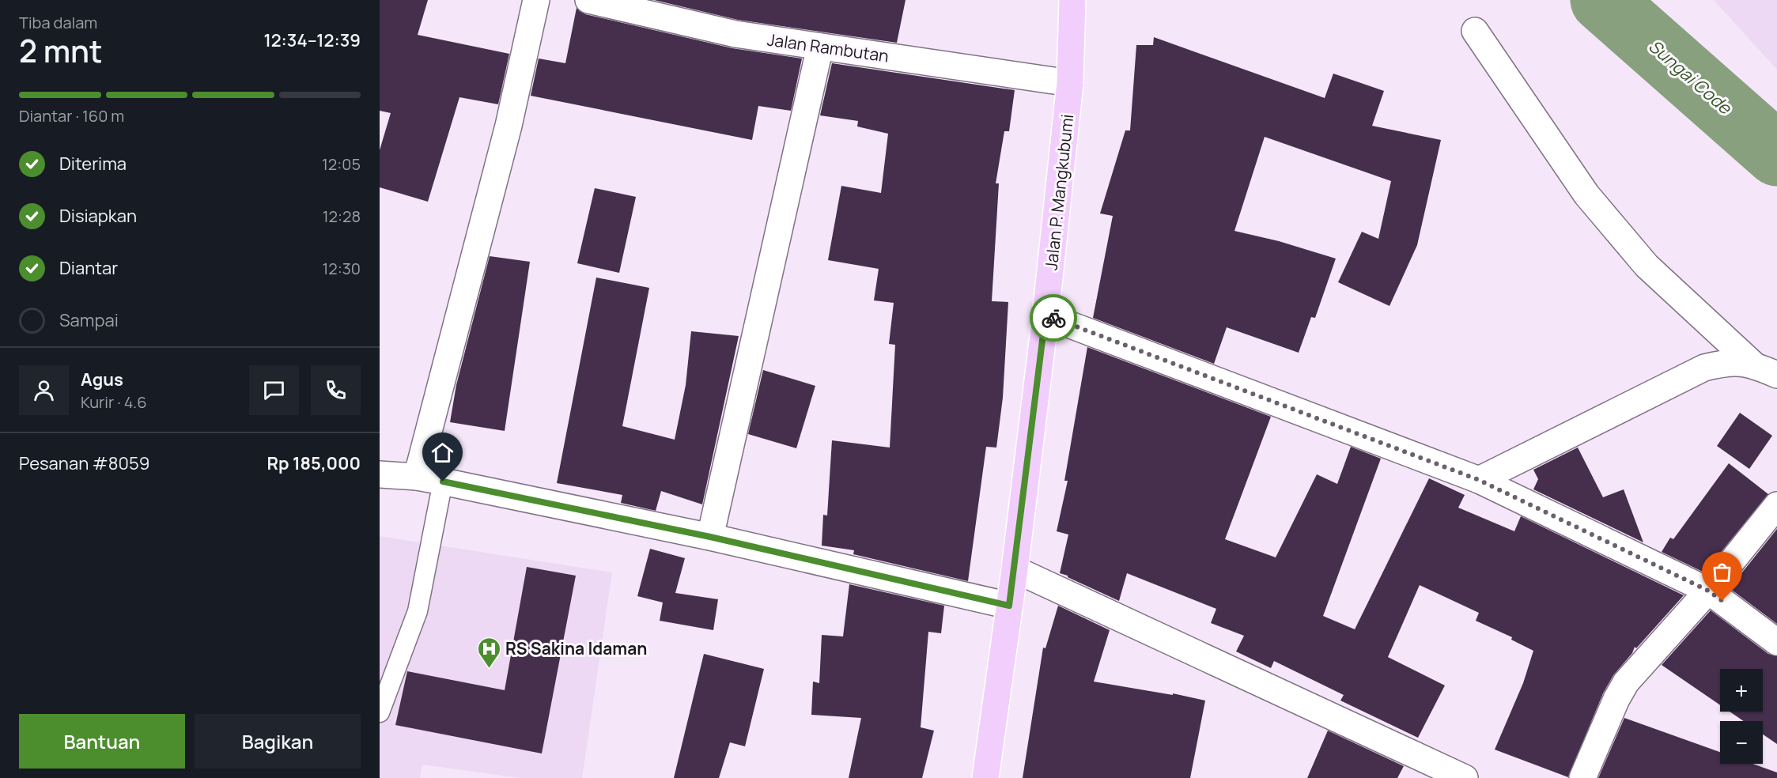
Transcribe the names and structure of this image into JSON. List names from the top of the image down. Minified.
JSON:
{"streets":{"main road":["Jalan P. Mangkubumi"],"street":["Jalan Rambutan"]},"crossings":[["Jalan Rambutan","Jalan P. Mangkubumi"]],"water":["Sungai Code"],"places":{"hospital":["RS Sakina Idaman"]},"page":{"heading":["2 mnt","Tiba dalam","12:34–12:39"],"panel":["Agus","Kurir · 4.6","Pesanan #8059","Rp 185,000"],"bar":"Diantar · 160 m","list":[["Diterima","12:05"],["Disiapkan","12:28"],["Diantar","12:30"],"Sampai"],"map_buttons":["+","−"],"buttons":["Bantuan","Bagikan"]}}
